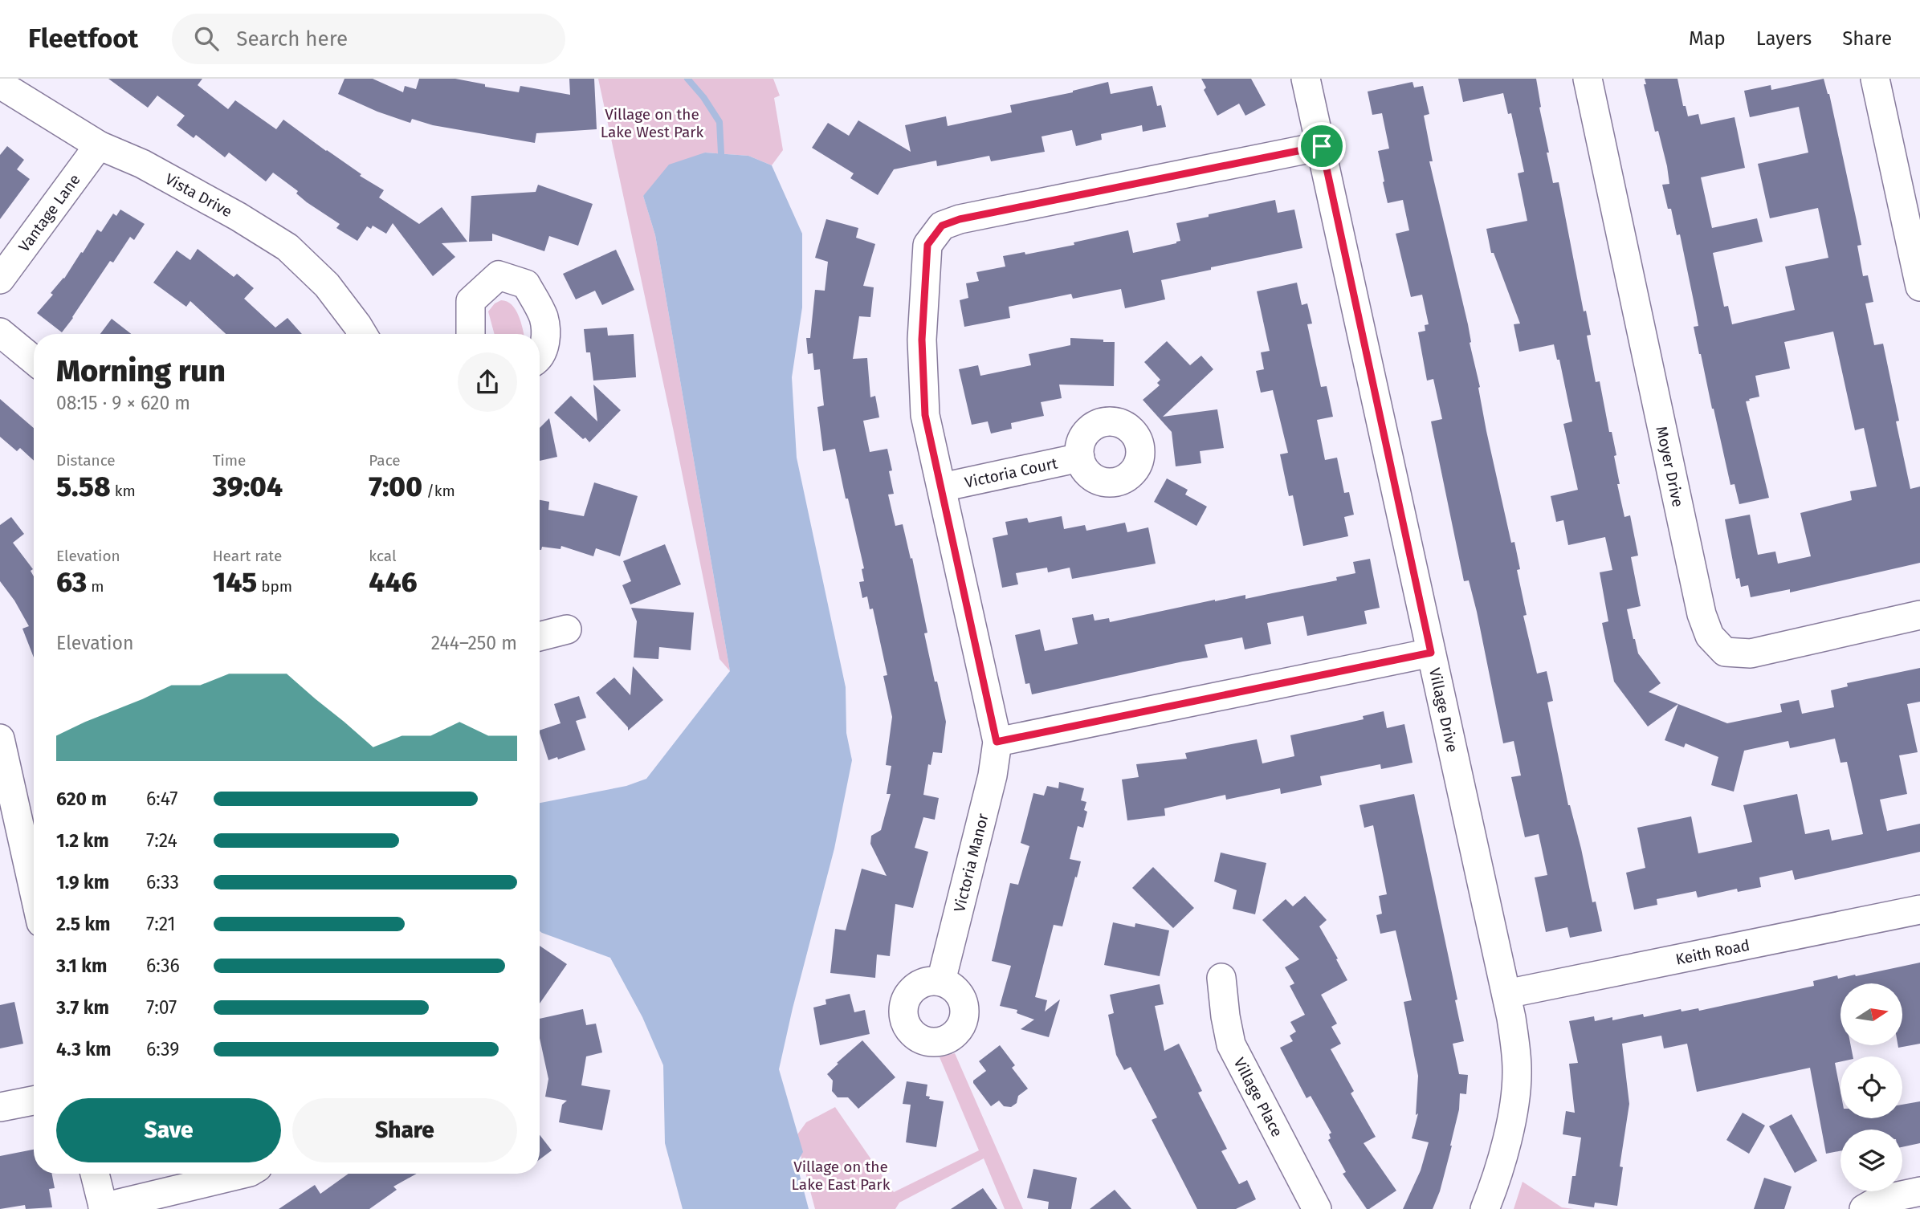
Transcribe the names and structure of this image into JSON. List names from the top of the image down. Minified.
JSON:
{"streets":{"street":["Vista Drive","Vantage Lane","Moyer Drive","Victoria Court","Village Drive","Victoria Manor","Keith Road","Village Place"]},"crossings":[["Vista Drive","Vantage Lane"],["Victoria Court","Victoria Manor"],["Village Drive","Victoria Manor"],["Village Drive","Keith Road"]],"parks":["Village on the Lake West Park","Village on the Lake East Park"],"north":"right","page":{"header":"Fleetfoot","search":"Search here","nav":["Map","Layers","Share"],"heading":["Morning run","08:15 · 9 × 620 m"],"stats":[["Distance","5.58 km"],["Time","39:04"],["Pace","7:00 /km"],["Elevation","63 m"],["Heart rate","145 bpm"],["kcal","446"]],"chart":["Elevation","244–250 m"],"list":[{"name":"620 m","note":"6:47"},{"name":"1.2 km","note":"7:24"},{"name":"1.9 km","note":"6:33"},{"name":"2.5 km","note":"7:21"},{"name":"3.1 km","note":"6:36"},{"name":"3.7 km","note":"7:07"},{"name":"4.3 km","note":"6:39"}],"buttons":["Save","Share"]}}
